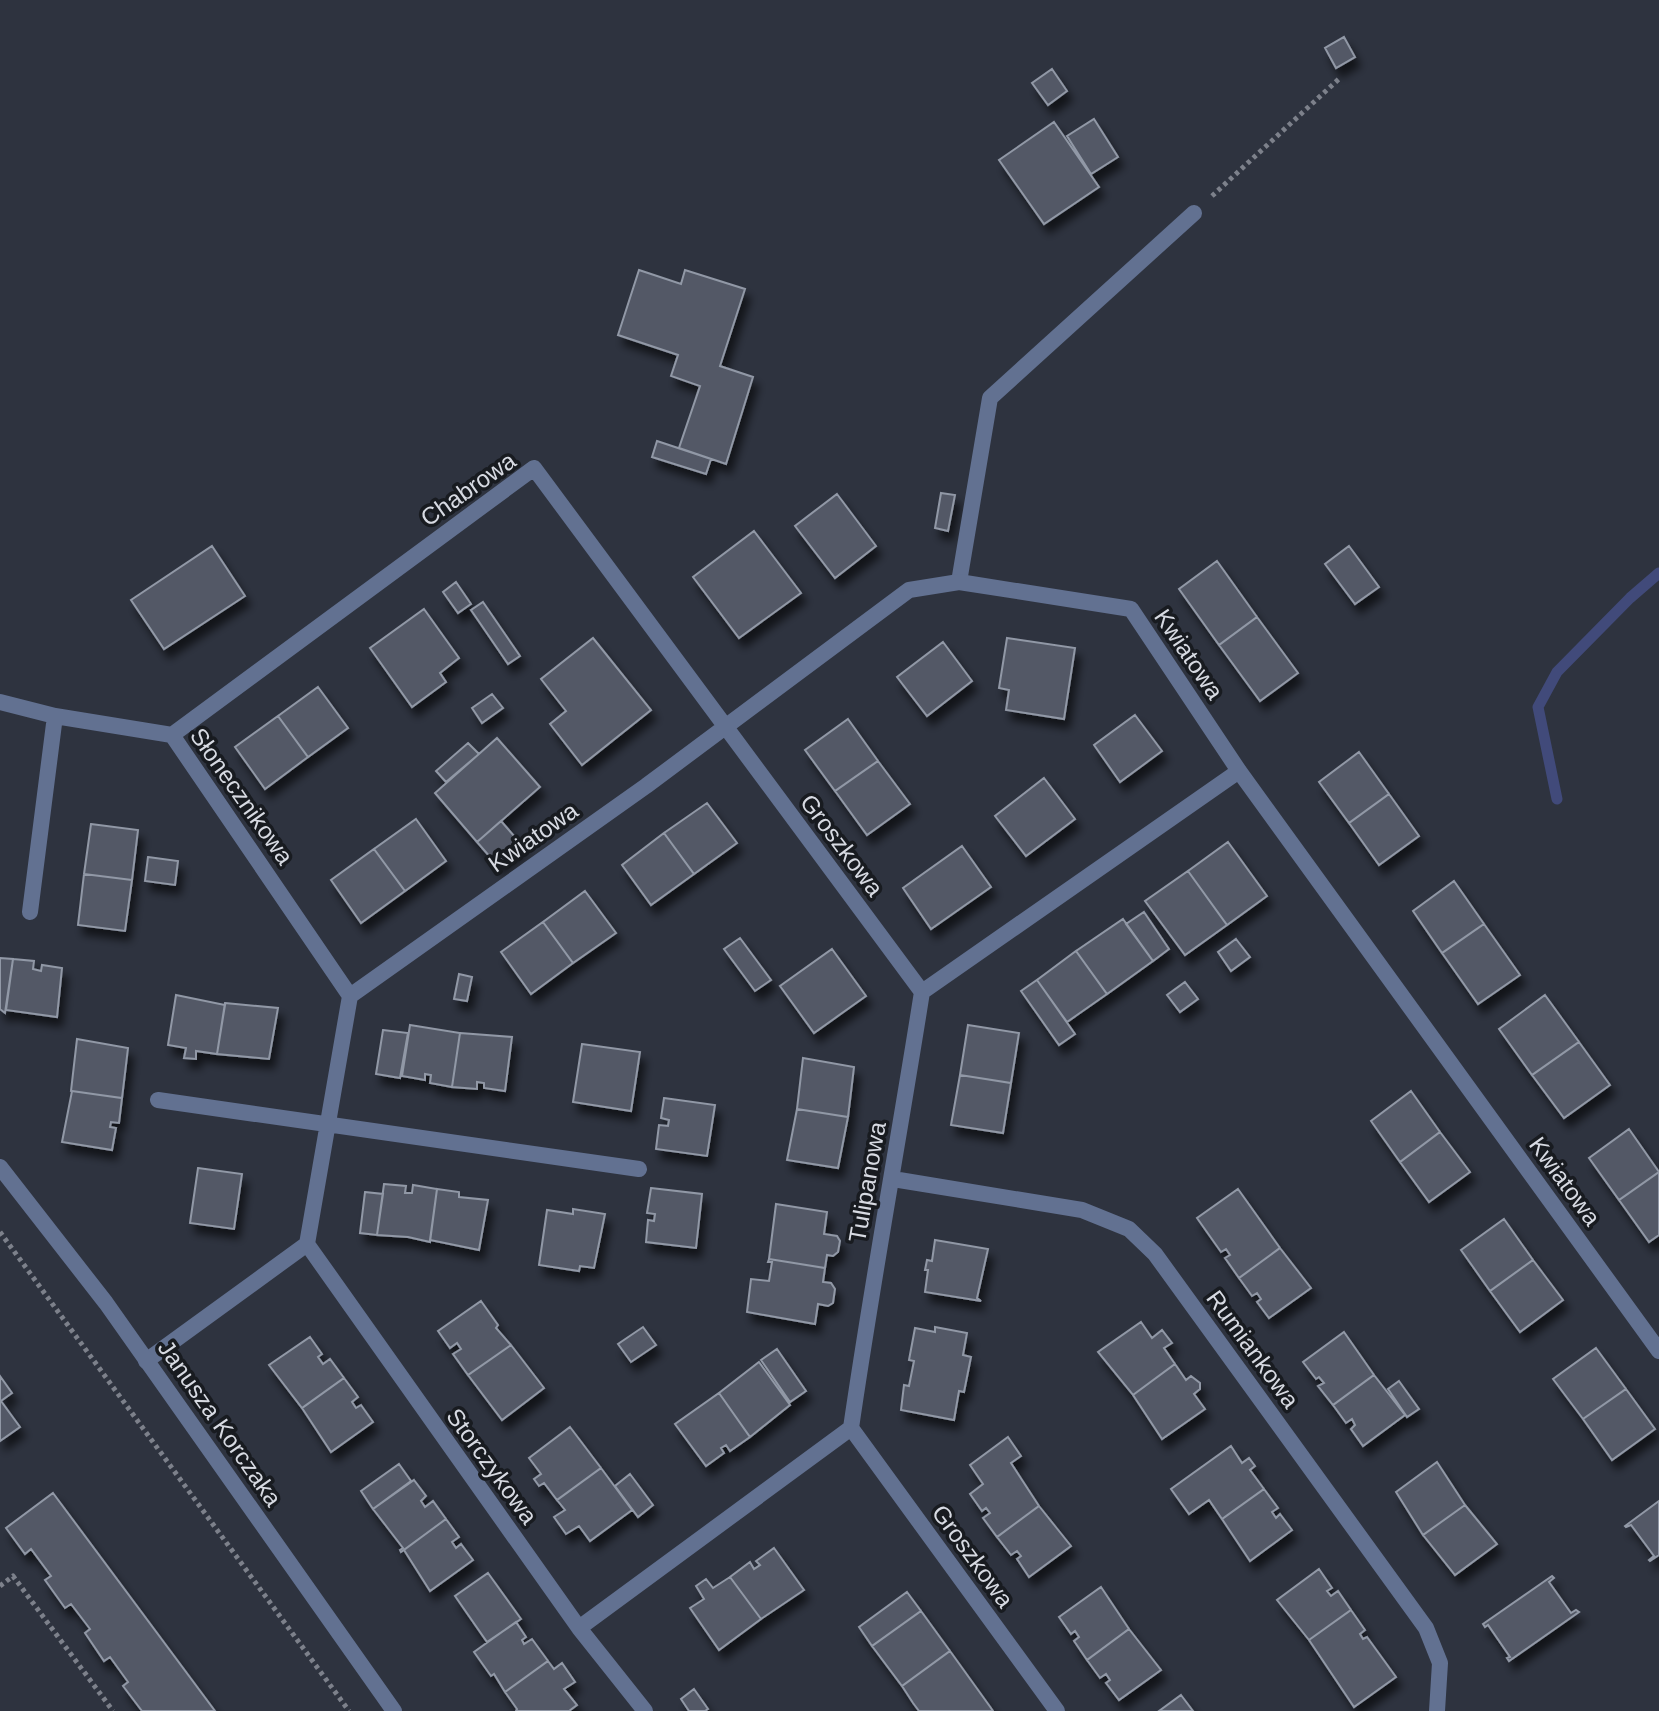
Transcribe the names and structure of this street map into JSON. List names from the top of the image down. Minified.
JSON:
{"streets":{"street":["Chabrowa","Kwiatowa","Słonecznikowa","Groszkowa","Tulipanowa","Rumiankowa","Janusza Korczaka","Storczykowa"]},"crossings":[["Chabrowa","Kwiatowa"],["Chabrowa","Słonecznikowa"],["Chabrowa","Groszkowa"],["Kwiatowa","Słonecznikowa"],["Kwiatowa","Groszkowa"],["Groszkowa","Tulipanowa"],["Tulipanowa","Rumiankowa"]]}
